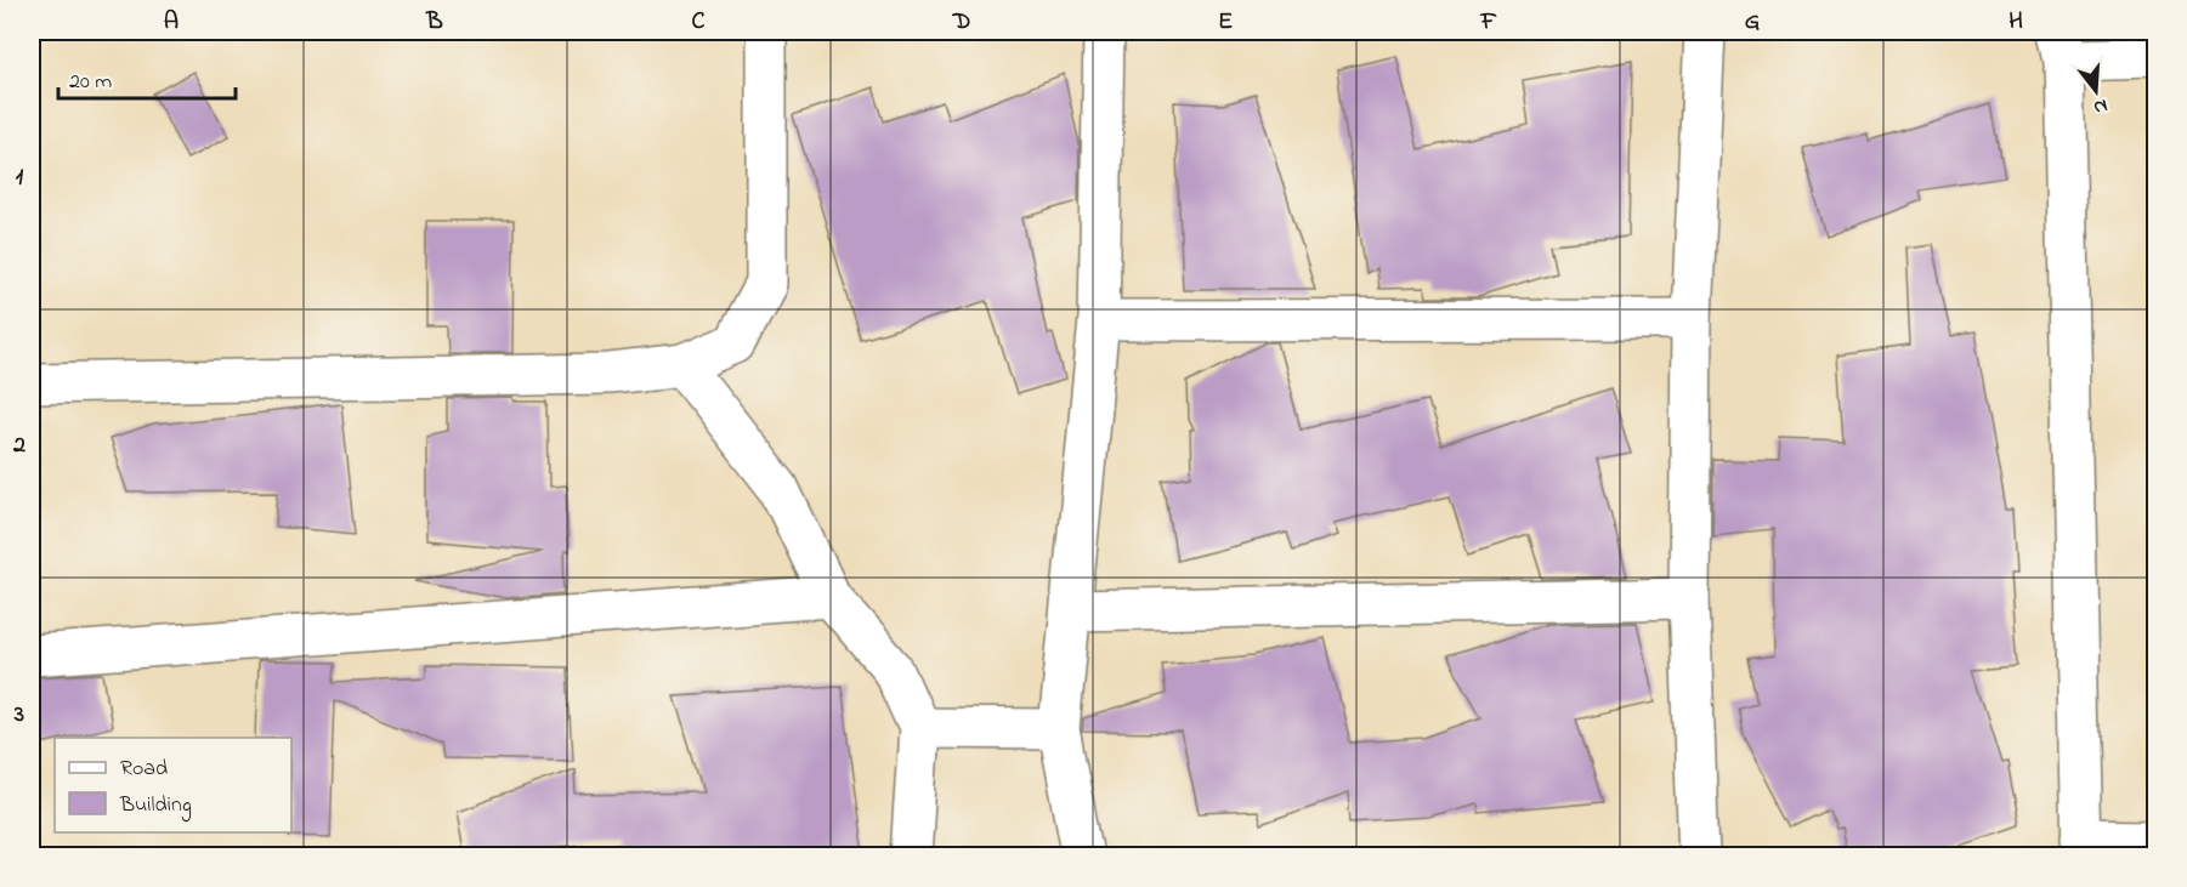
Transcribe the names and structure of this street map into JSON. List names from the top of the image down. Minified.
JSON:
{"legend":["Road","Building"],"scale_bar":"20 m","north":"bottom","grid":{"columns":["A","B","C","D","E","F","G","H"],"rows":["1","2","3"]}}
